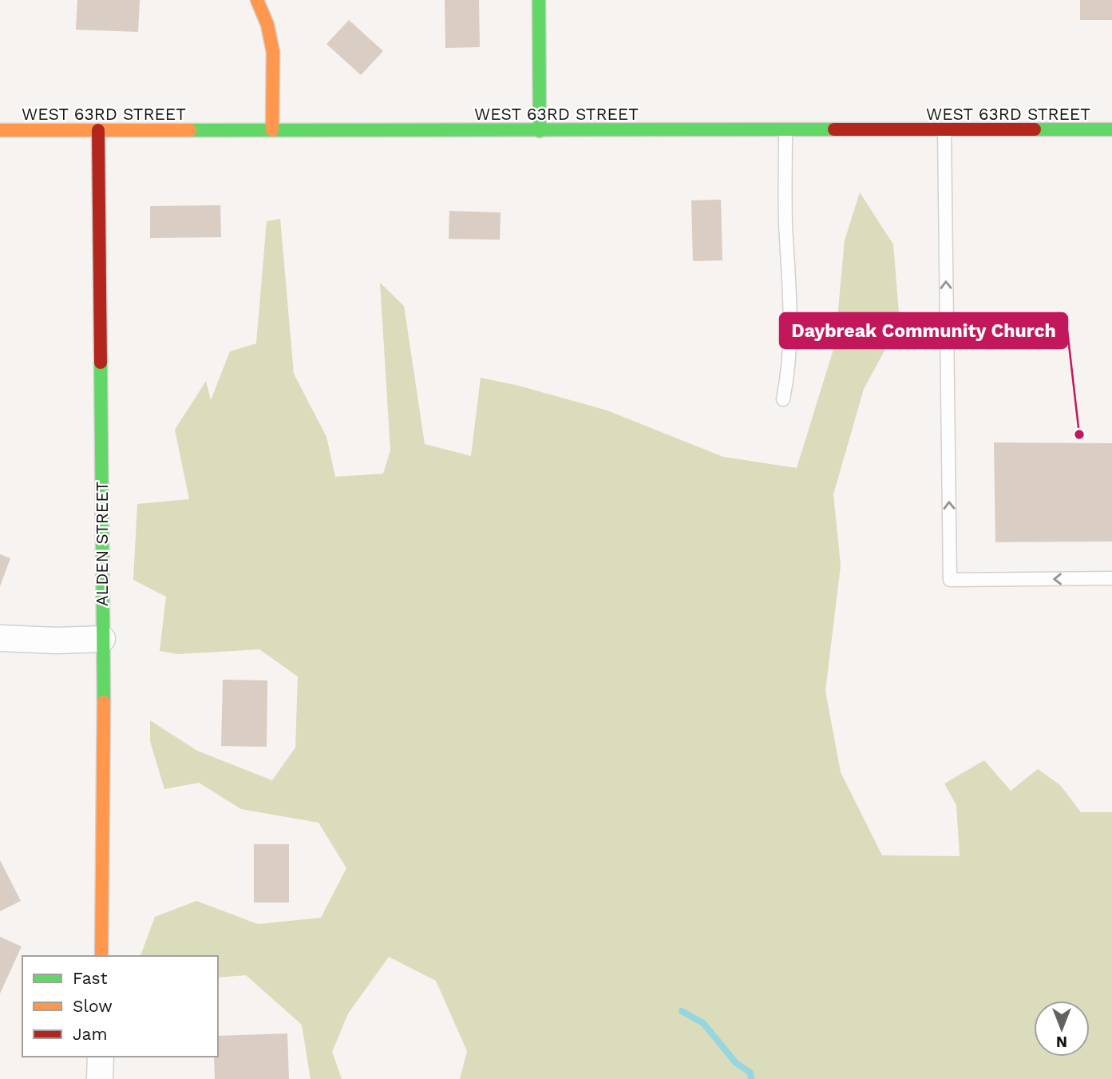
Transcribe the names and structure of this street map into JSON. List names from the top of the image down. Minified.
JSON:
{"streets":{"street":["WEST 63RD STREET","ALDEN STREET"]},"crossings":[["WEST 63RD STREET","ALDEN STREET"]],"places":["Daybreak Community Church"],"legend":["Fast","Slow","Jam"],"north":"bottom"}
